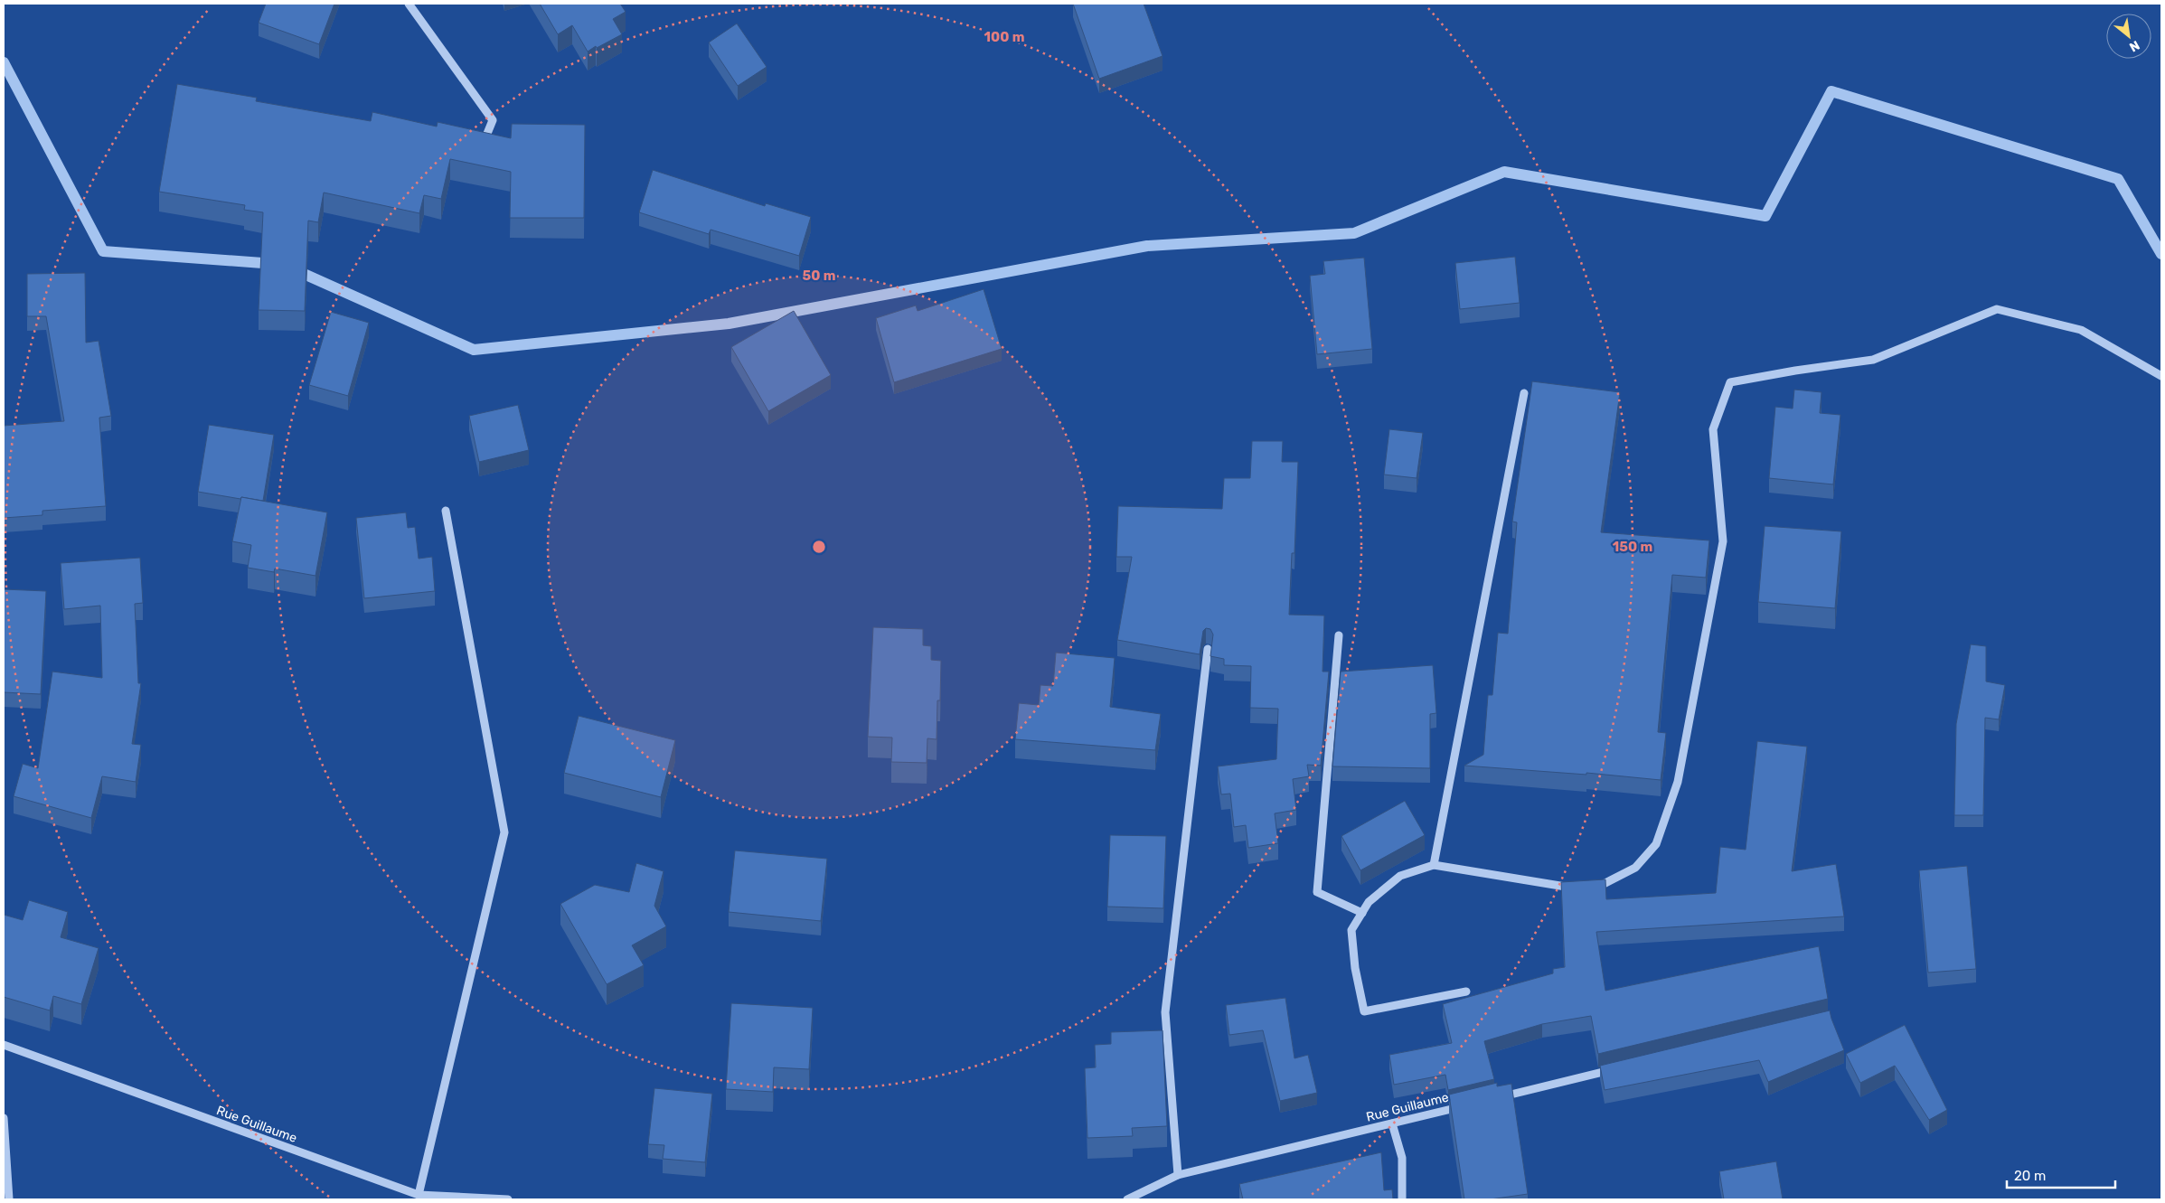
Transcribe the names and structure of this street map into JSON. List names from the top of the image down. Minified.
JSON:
{"streets":{"street":["Rue Guillaume"]},"scale_bar":"20 m","north":"bottom right","rings":["100 m","50 m","150 m"]}
